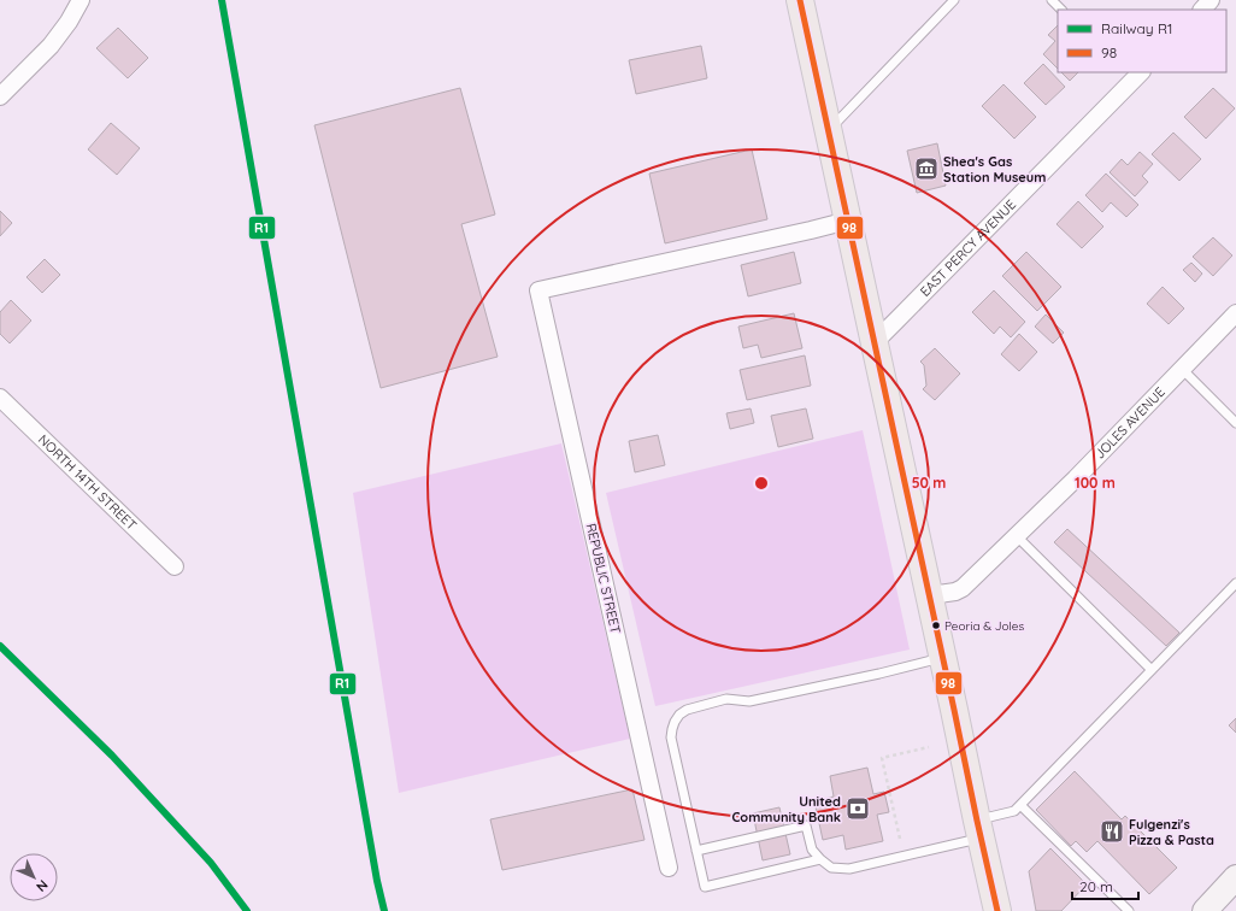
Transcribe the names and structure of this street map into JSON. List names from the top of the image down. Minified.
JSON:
{"streets":{"street":["EAST PERCY AVENUE","JOLES AVENUE","NORTH 14TH STREET","REPUBLIC STREET"]},"places":{"museum":["Shea's Gas Station Museum"],"other":["Peoria & Joles"],"bank":["United Community Bank"],"restaurant":["Fulgenzi's Pizza & Pasta"]},"lines":["rail line R1","transit line 98"],"legend":["Railway R1","98"],"scale_bar":"20 m","north":"bottom right","rings":["50 m","100 m"]}
